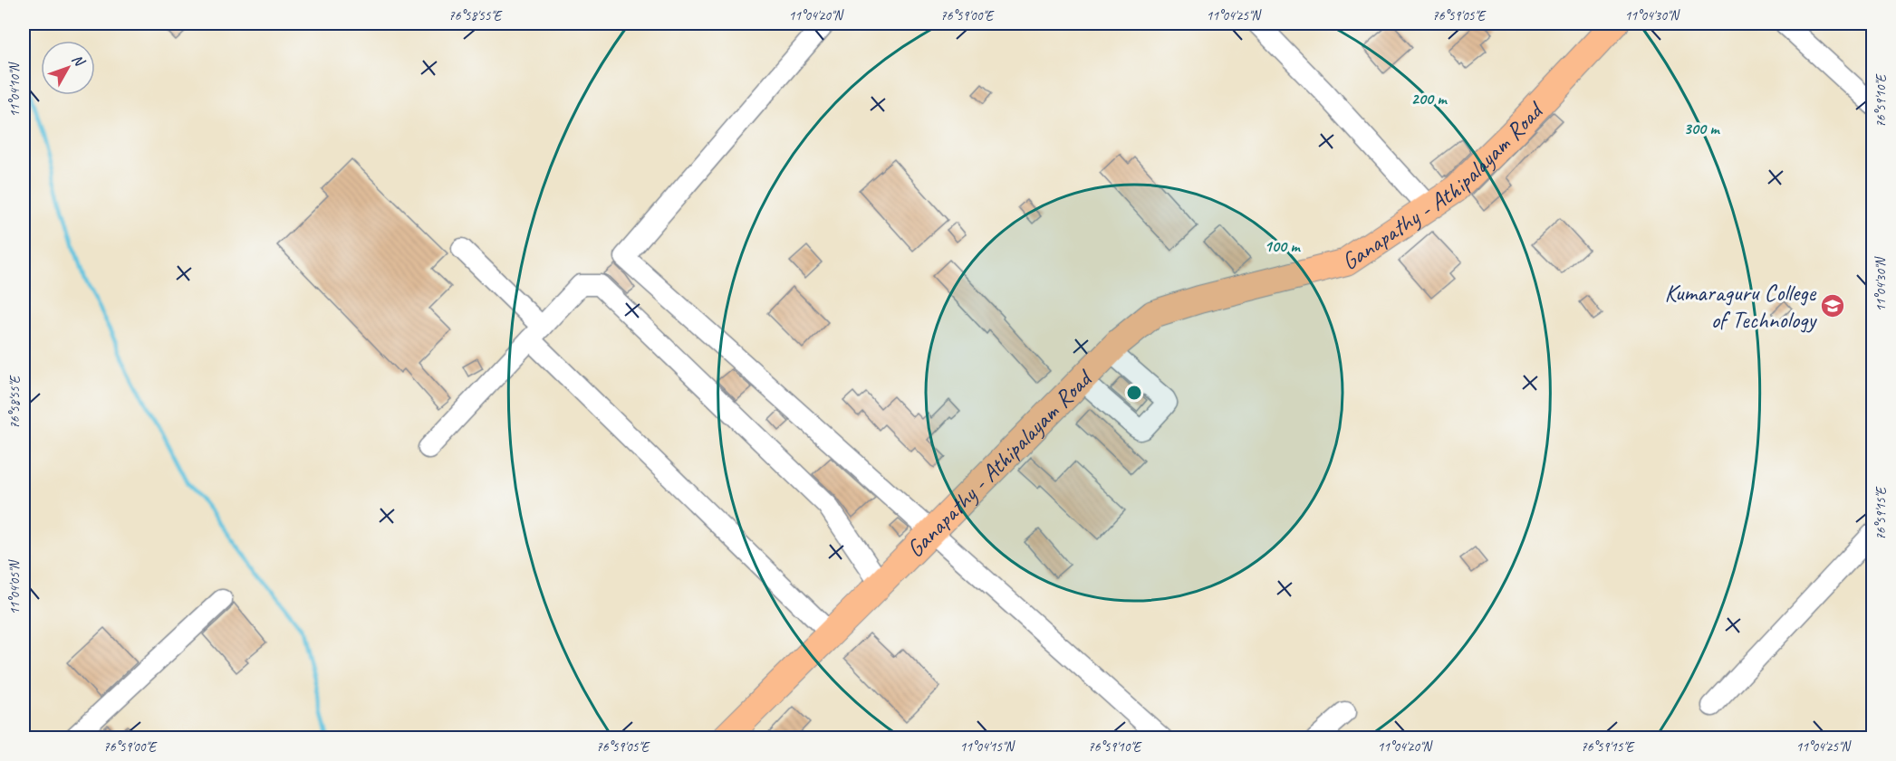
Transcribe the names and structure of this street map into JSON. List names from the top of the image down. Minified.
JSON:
{"streets":{"main road":["Ganapathy - Athipalayam Road"]},"places":{"school or university":["Kumaraguru College of Technology"]},"north":"top right","coordinates":["76°58'55\"E","11°04'20\"N","76°59'00\"E","11°04'25\"N","76°59'05\"E","11°04'30\"N","11°04'10\"N","76°59'10\"E","76°59'15\"E","11°04'05\"N","11°04'15\"N"],"rings":["200 m","300 m","100 m"]}
